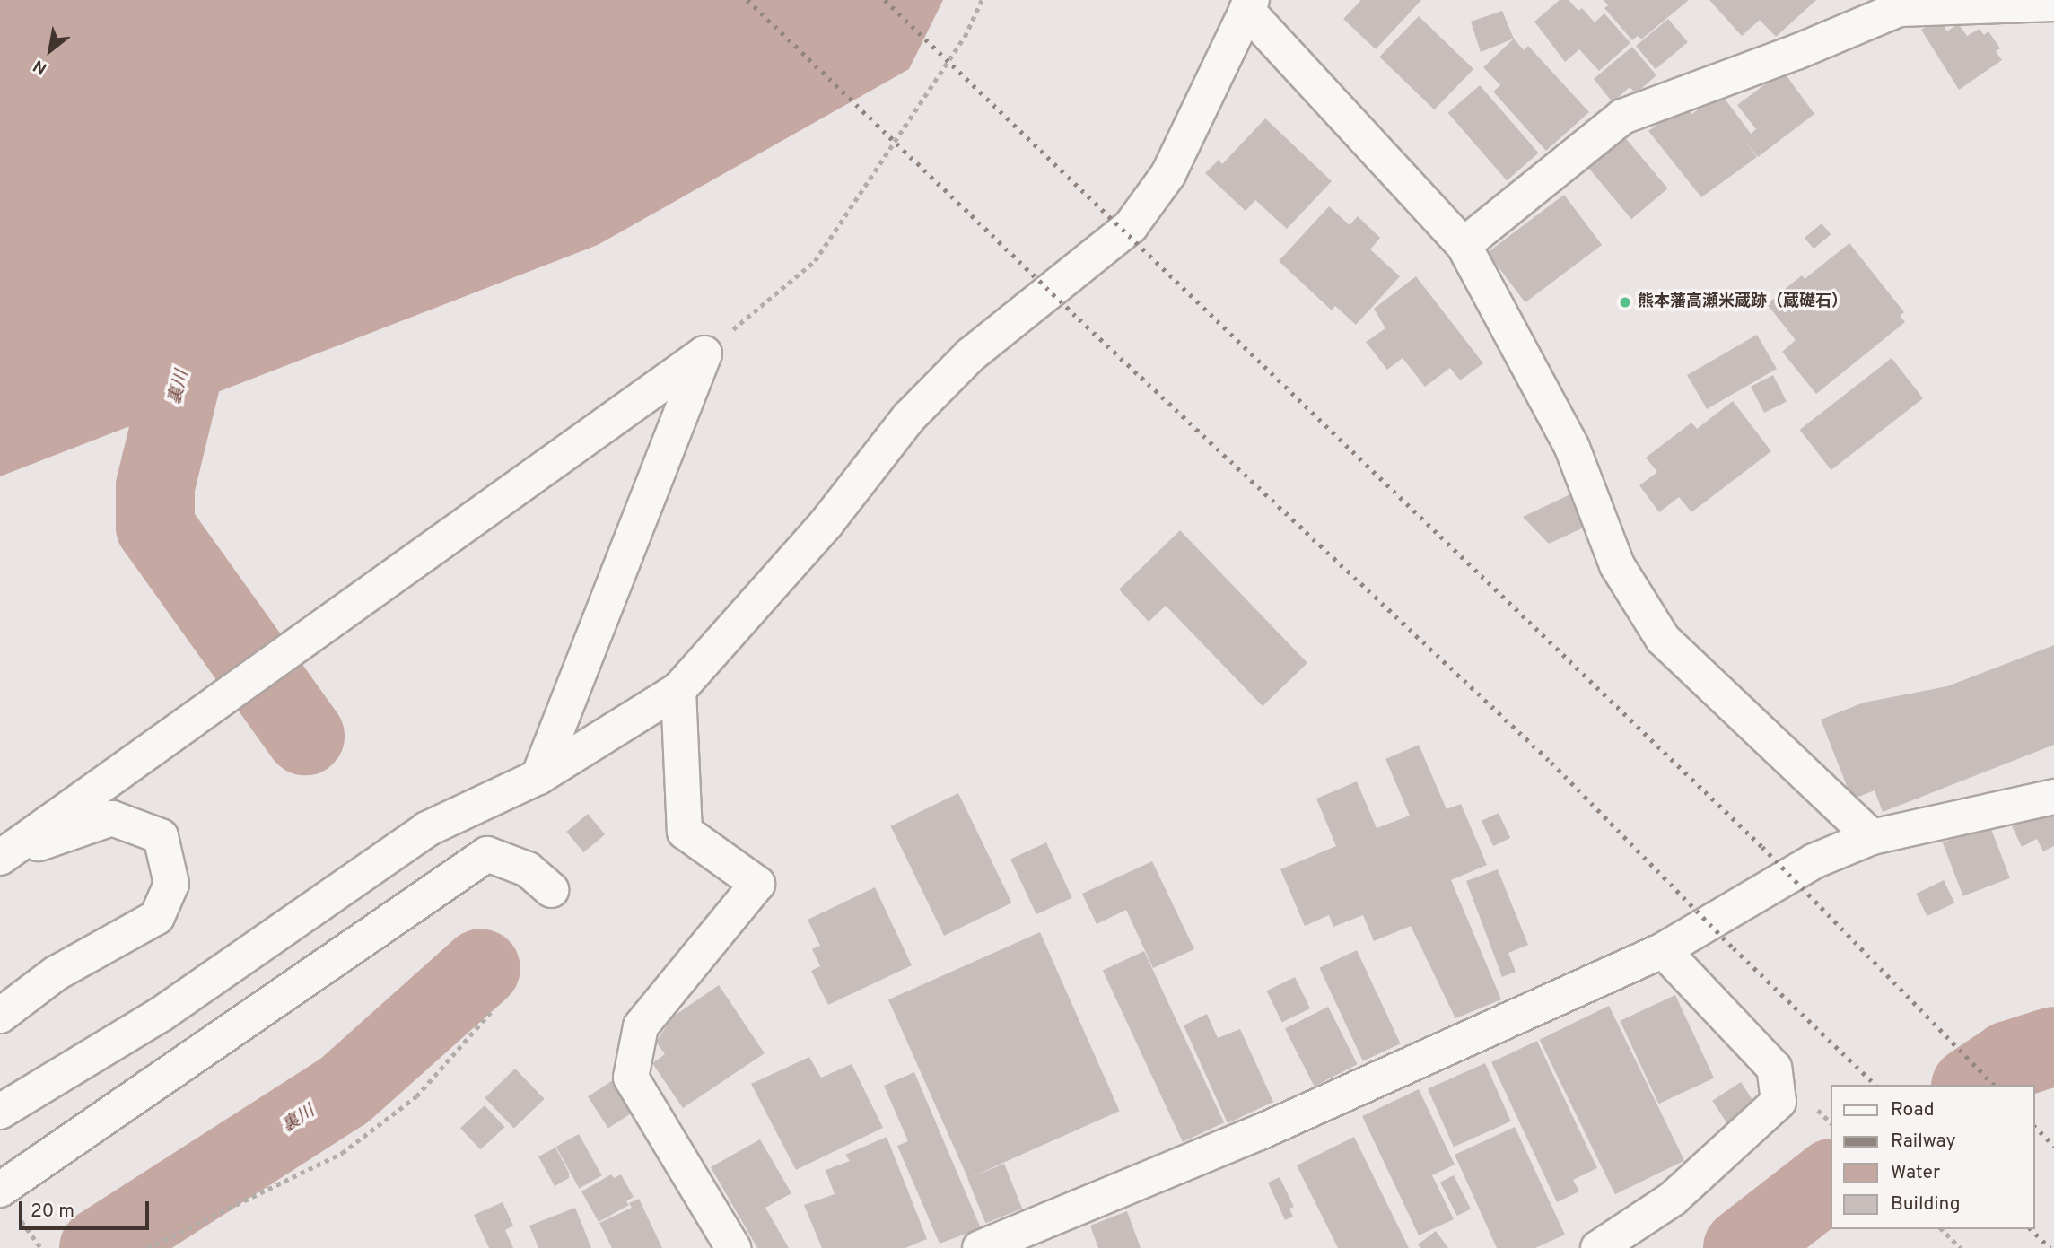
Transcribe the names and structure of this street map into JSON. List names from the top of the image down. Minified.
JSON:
{"water":["裏川"],"places":["熊本藩高瀬米蔵跡（蔵礎石）"],"legend":["Road","Railway","Water","Building"],"scale_bar":"20 m","north":"bottom left"}
